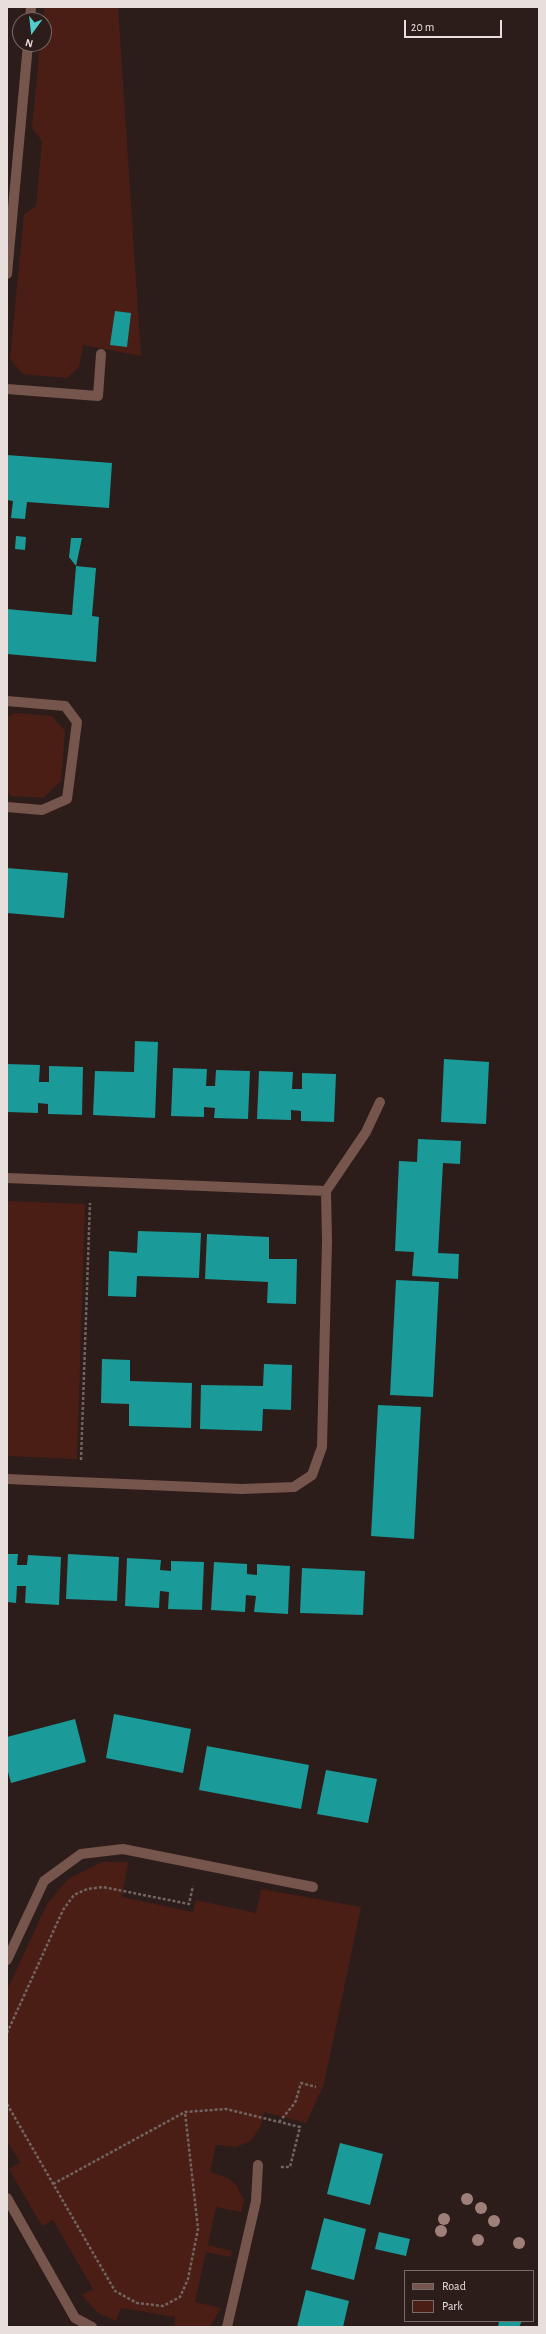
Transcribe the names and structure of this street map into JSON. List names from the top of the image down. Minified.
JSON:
{"legend":["Road","Park"],"scale_bar":"20 m","north":"bottom"}
